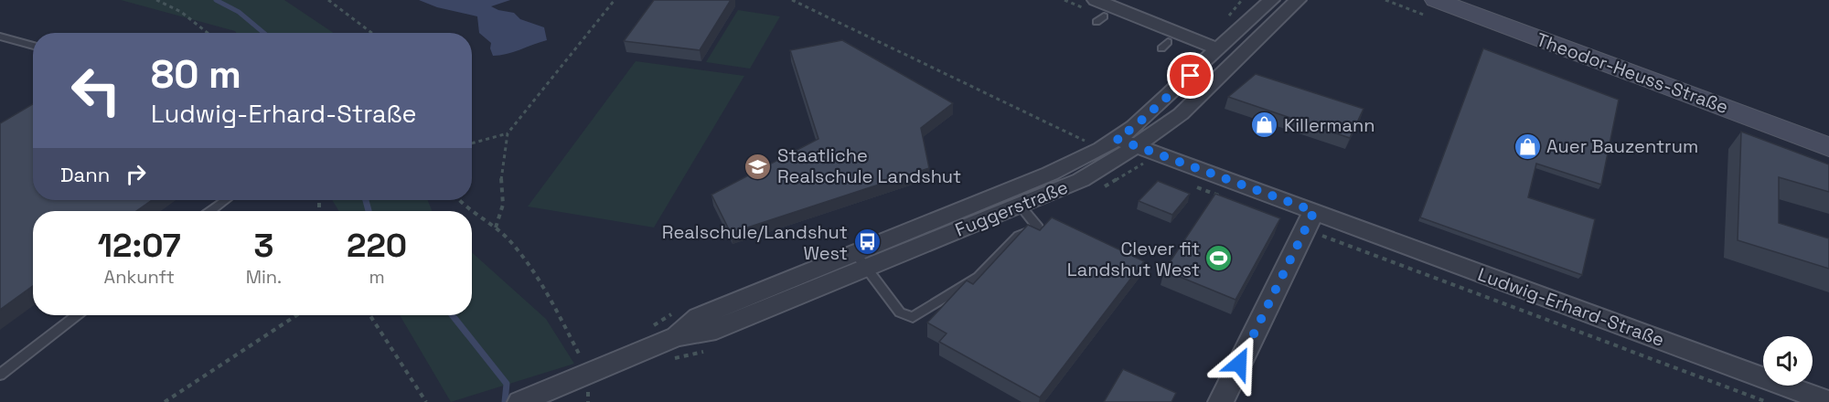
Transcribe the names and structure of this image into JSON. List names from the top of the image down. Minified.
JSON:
{"streets":{"main road":["Theodor-Heuss-Straße"],"street":["Fuggerstraße","Ludwig-Erhard-Straße"]},"crossings":[["Fuggerstraße","Ludwig-Erhard-Straße"]],"places":{"shop":["Killermann","Auer Bauzentrum"],"school or university":["Staatliche Realschule Landshut"],"bus stop":["Realschule/Landshut West"],"sports":["Clever fit Landshut West"]},"page":{"turn":["80 m","Ludwig-Erhard-Straße"],"then":"Dann","eta":["12:07","Ankunft","3","Min.","220","m"]}}
